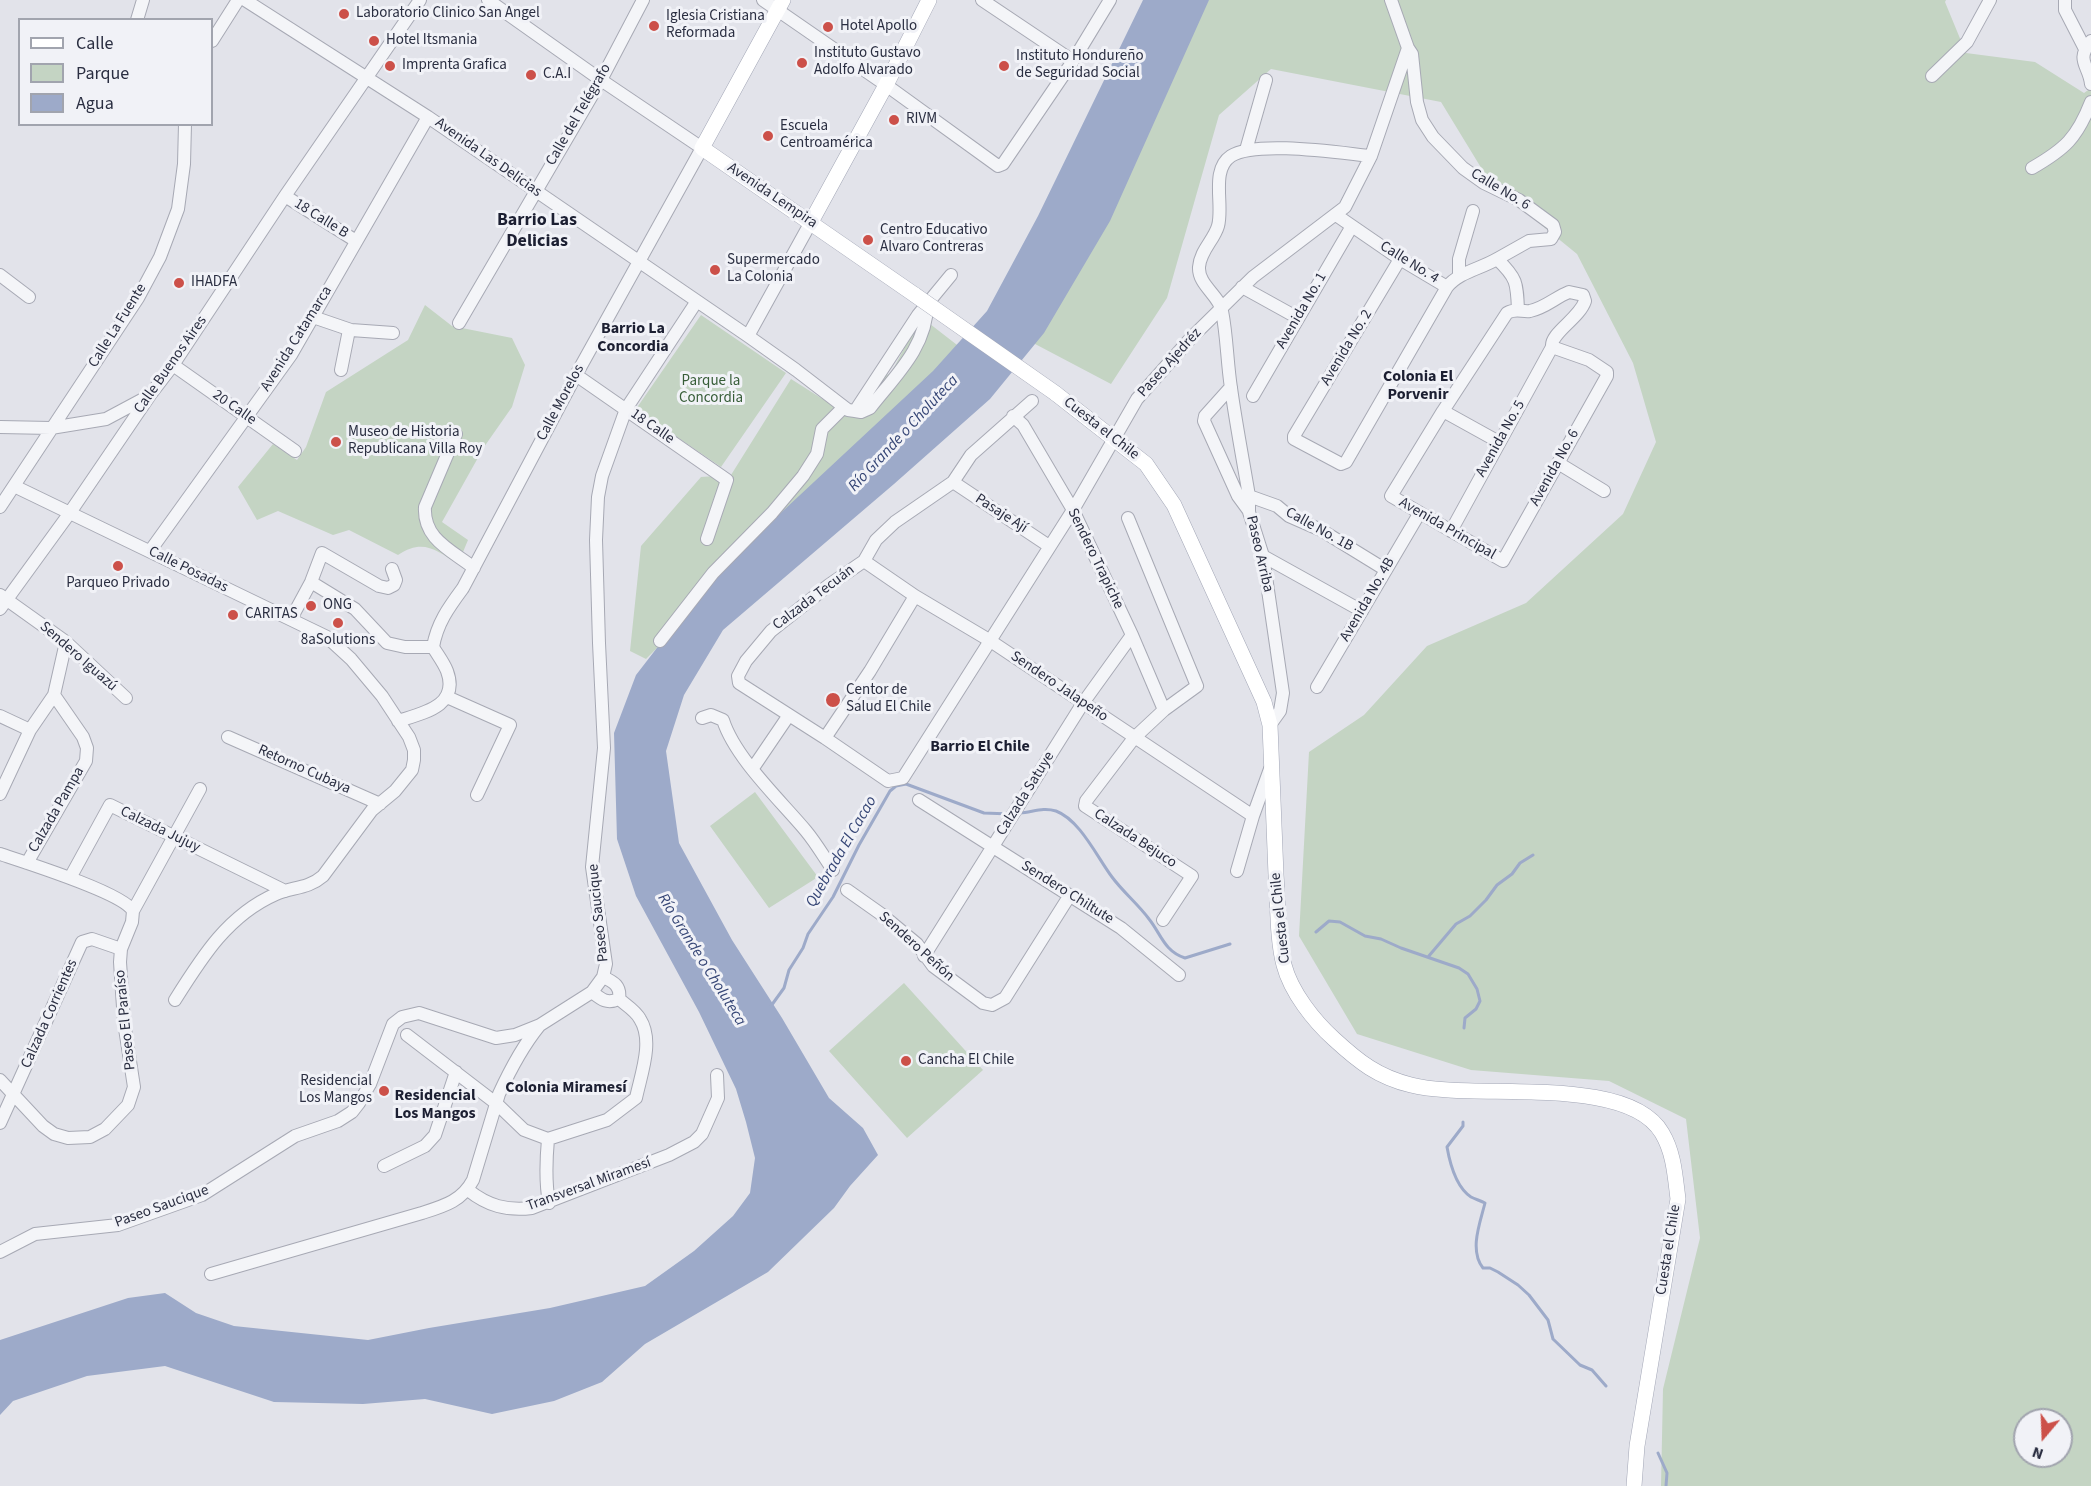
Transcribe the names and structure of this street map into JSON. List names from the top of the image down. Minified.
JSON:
{"streets":{"main road":["Avenida Lempira","Calle Morelos","Cuesta el Chile"],"street":["Calle del Telégrafo","Avenida Las Delicias","Calle No. 6","18 Calle B","Calle No. 4","Avenida No. 1","Calle La Fuente","Avenida Catamarca","Avenida No. 2","Paseo Ajedréz","Calle Buenos Aires","20 Calle","18 Calle","Avenida No. 5","Avenida No. 6","Pasaje Ají","Avenida Principal","Calle No. 1B","Paseo Arriba","Sendero Trapiche","Calle Posadas","Calzada Tecuán","Avenida No. 4B","Sendero Iguazú","Sendero Jalapeño","Retorno Cubaya","Calzada Satuye","Calzada Pampa","Calzada Jujuy","Calzada Bejuco","Sendero Chiltute","Paseo Saucique","Sendero Peñón","Calzada Corrientes","Paseo El Paraíso","Transversal Miramesí"]},"crossings":[["Calle del Telégrafo","Avenida Las Delicias"],["Calle del Telégrafo","Avenida Lempira"],["Avenida Las Delicias","Avenida Catamarca"],["Avenida Las Delicias","Calle Buenos Aires"],["Avenida Las Delicias","Calle Morelos"],["Avenida Las Delicias","Paseo Saucique"],["Calle No. 6","Calle No. 4"],["Calle No. 6","Paseo Ajedréz"],["Avenida Lempira","Calle Morelos"],["Avenida Lempira","Cuesta el Chile"],["18 Calle B","Avenida Catamarca"],["18 Calle B","Calle Buenos Aires"],["Calle No. 4","Avenida No. 1"],["Calle No. 4","Avenida No. 2"],["Calle No. 4","Paseo Ajedréz"],["Calle La Fuente","Calle Posadas"],["Avenida Catamarca","20 Calle"],["Avenida Catamarca","Calle Posadas"],["Paseo Ajedréz","Cuesta el Chile"],["Paseo Ajedréz","Pasaje Ají"],["Paseo Ajedréz","Paseo Arriba"],["Paseo Ajedréz","Sendero Trapiche"],["Paseo Ajedréz","Sendero Jalapeño"],["Calle Buenos Aires","20 Calle"],["Calle Buenos Aires","Calle Posadas"],["Calle Buenos Aires","Sendero Iguazú"],["Calle Morelos","18 Calle"],["18 Calle","Paseo Saucique"],["Cuesta el Chile","Paseo Arriba"],["Avenida No. 5","Avenida No. 6"],["Avenida No. 5","Avenida Principal"],["Avenida No. 6","Avenida Principal"],["Pasaje Ají","Calzada Tecuán"],["Avenida Principal","Avenida No. 4B"],["Calle No. 1B","Paseo Arriba"],["Calle No. 1B","Avenida No. 4B"],["Sendero Trapiche","Calzada Tecuán"],["Sendero Trapiche","Calzada Satuye"],["Sendero Trapiche","Calzada Bejuco"],["Calle Posadas","Retorno Cubaya"],["Calle Posadas","Calzada Jujuy"],["Calzada Tecuán","Sendero Jalapeño"],["Sendero Jalapeño","Calzada Satuye"],["Sendero Jalapeño","Calzada Bejuco"],["Calzada Satuye","Sendero Chiltute"],["Calzada Satuye","Sendero Peñón"],["Calzada Jujuy","Paseo El Paraíso"],["Sendero Chiltute","Sendero Peñón"],["Calzada Corrientes","Paseo El Paraíso"]],"districts":["Barrio Las Delicias","Barrio La Concordia","Colonia El Porvenir","Barrio El Chile","Colonia Miramesí","Residencial Los Mangos"],"water":["Río Grande o Choluteca","Quebrada El Cacao"],"parks":["Parque la Concordia"],"places":["Laboratorio Clinico San Angel","Iglesia Cristiana Reformada","Hotel Apollo","Hotel Itsmania","Instituto Gustavo Adolfo Alvarado","Imprenta Grafica","Instituto Hondureño de Seguridad Social","C.A.I","RIVM","Escuela Centroamérica","Centro Educativo Alvaro Contreras","Supermercado La Colonia","IHADFA","Museo de Historia Republicana Villa Roy","Parqueo Privado","ONG","CARITAS","8aSolutions","Centor de Salud El Chile","Cancha El Chile","Residencial Los Mangos"],"legend":["Calle","Parque","Agua"],"north":"bottom"}
